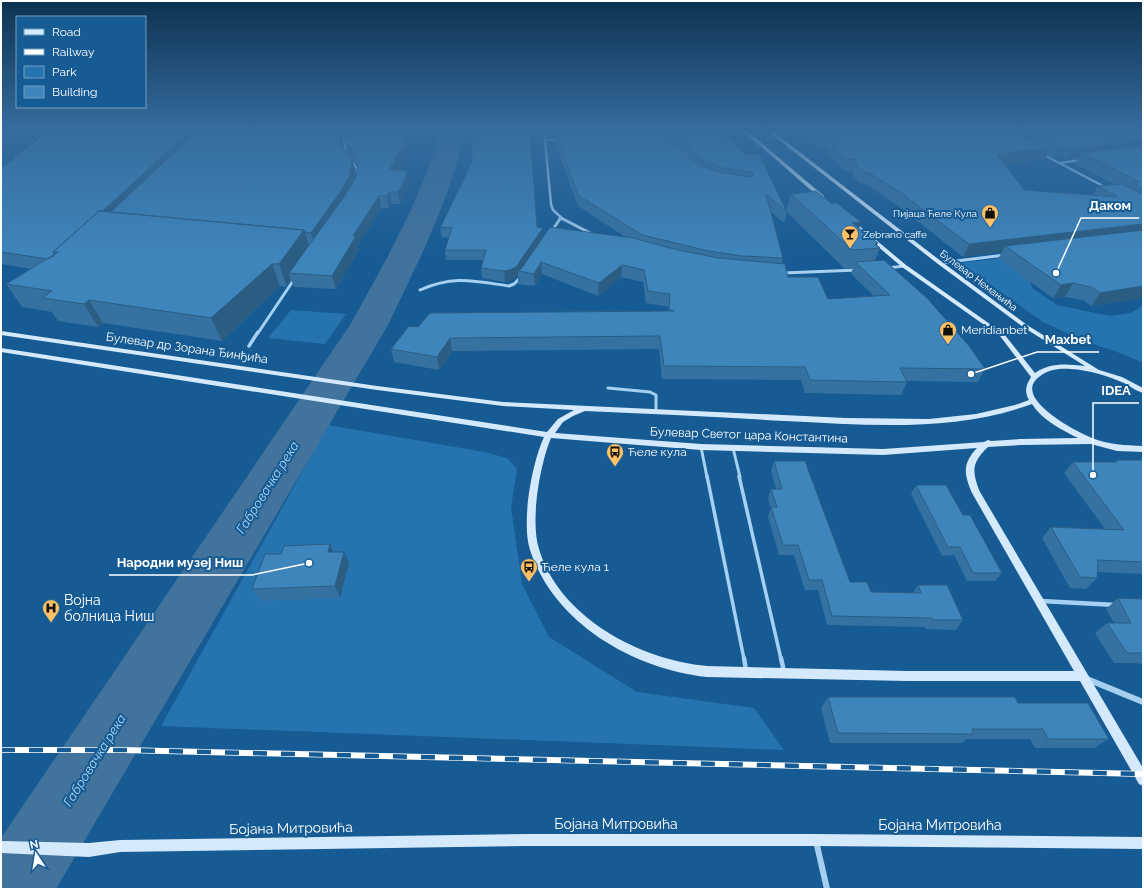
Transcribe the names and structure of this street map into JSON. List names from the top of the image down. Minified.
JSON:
{"streets":{"street":["Булевар Немањића","Булевар др Зорана Ђинђића","Булевар Светог цара Константина","Бојана Митровића"]},"crossings":[["Булевар др Зорана Ђинђића","Булевар Светог цара Константина"]],"water":["Габровачка река"],"places":{"shop":["Пијаца Ћеле Кула","Meridianbet"],"bar":["Zebrano caffe"],"other":["Даком","Maxbet","IDEA","Народни музеј Ниш"],"bus stop":["Ћеле кула","Ћеле кула 1"],"hospital":["Војна болница Ниш"]},"legend":["Road","Railway","Park","Building"],"north":"top"}
